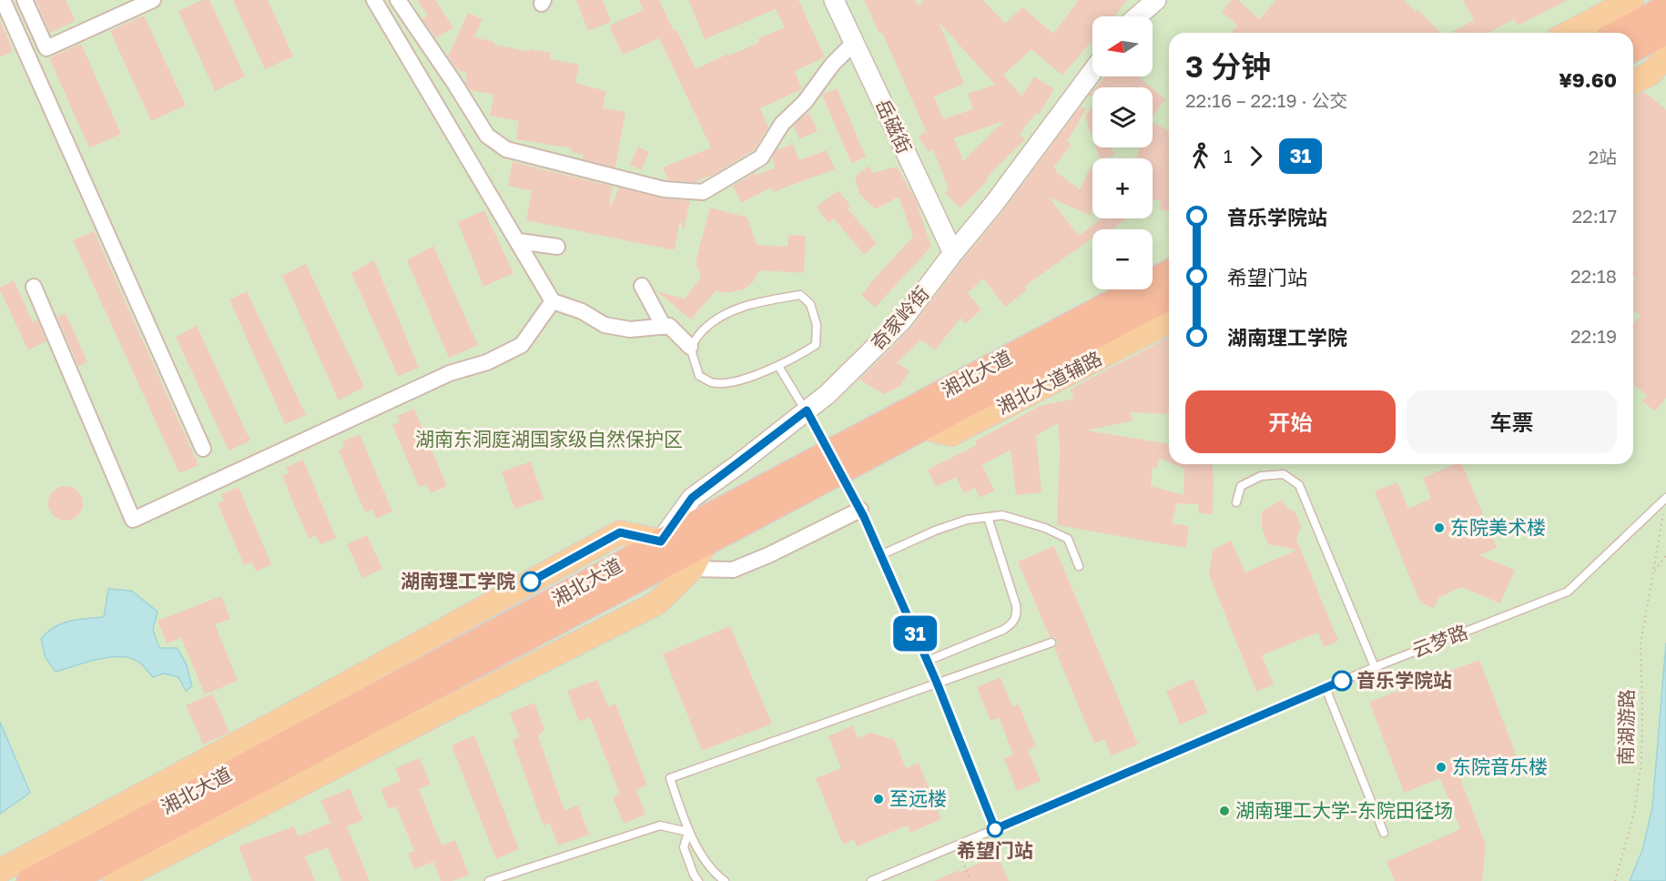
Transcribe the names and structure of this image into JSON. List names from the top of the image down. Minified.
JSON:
{"streets":{"highway":["湘北大道"],"main road":["湘北大道辅路"],"street":["岳磁街","奇家岭街"],"lane":["云梦路"],"path":["南湖游路"]},"crossings":[["岳磁街","奇家岭街"],["奇家岭街","湘北大道"],["湘北大道","湘北大道辅路"]],"parks":["湖南东洞庭湖国家级自然保护区"],"places":["东院美术楼","湖南理工学院","音乐学院站","东院音乐楼","至远楼","湖南理工大学-东院田径场","希望门站"],"lines":["bus line 31"],"north":"left","page":{"on_map":"31","map_buttons":["+","−"],"heading":["3 分钟","22:16 – 22:19 · 公交","¥9.60"],"legs":["1","31","2站"],"list":[{"name":"音乐学院站","value":"22:17"},{"name":"希望门站","value":"22:18"},{"name":"湖南理工学院","value":"22:19"}],"buttons":["开始","车票"]}}
